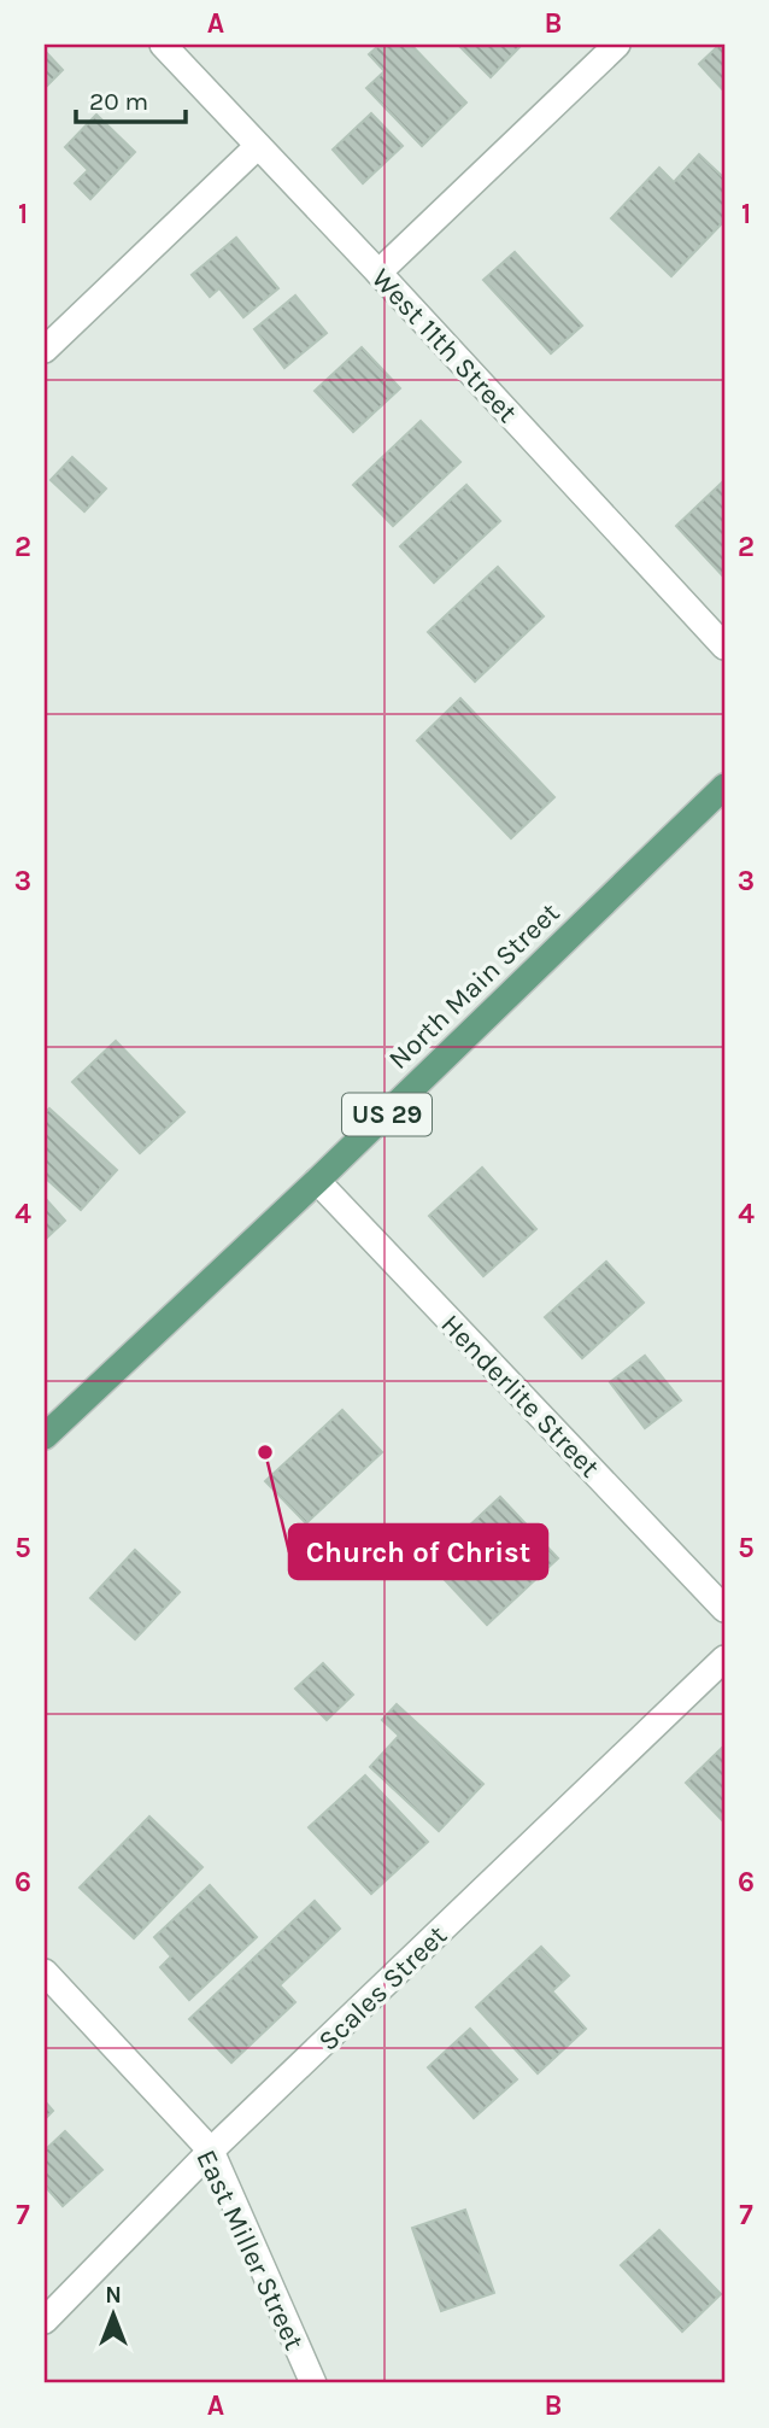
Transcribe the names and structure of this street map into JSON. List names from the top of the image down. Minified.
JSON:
{"streets":{"main road":["North Main Street","US 29"],"street":["West 11th Street","Henderlite Street","Scales Street","East Miller Street"]},"crossings":[["North Main Street","Henderlite Street"],["Scales Street","East Miller Street"]],"places":["Church of Christ"],"scale_bar":"20 m","north":"top","grid":{"columns":["A","B"],"rows":["1","2","3","4","5","6","7"]}}
